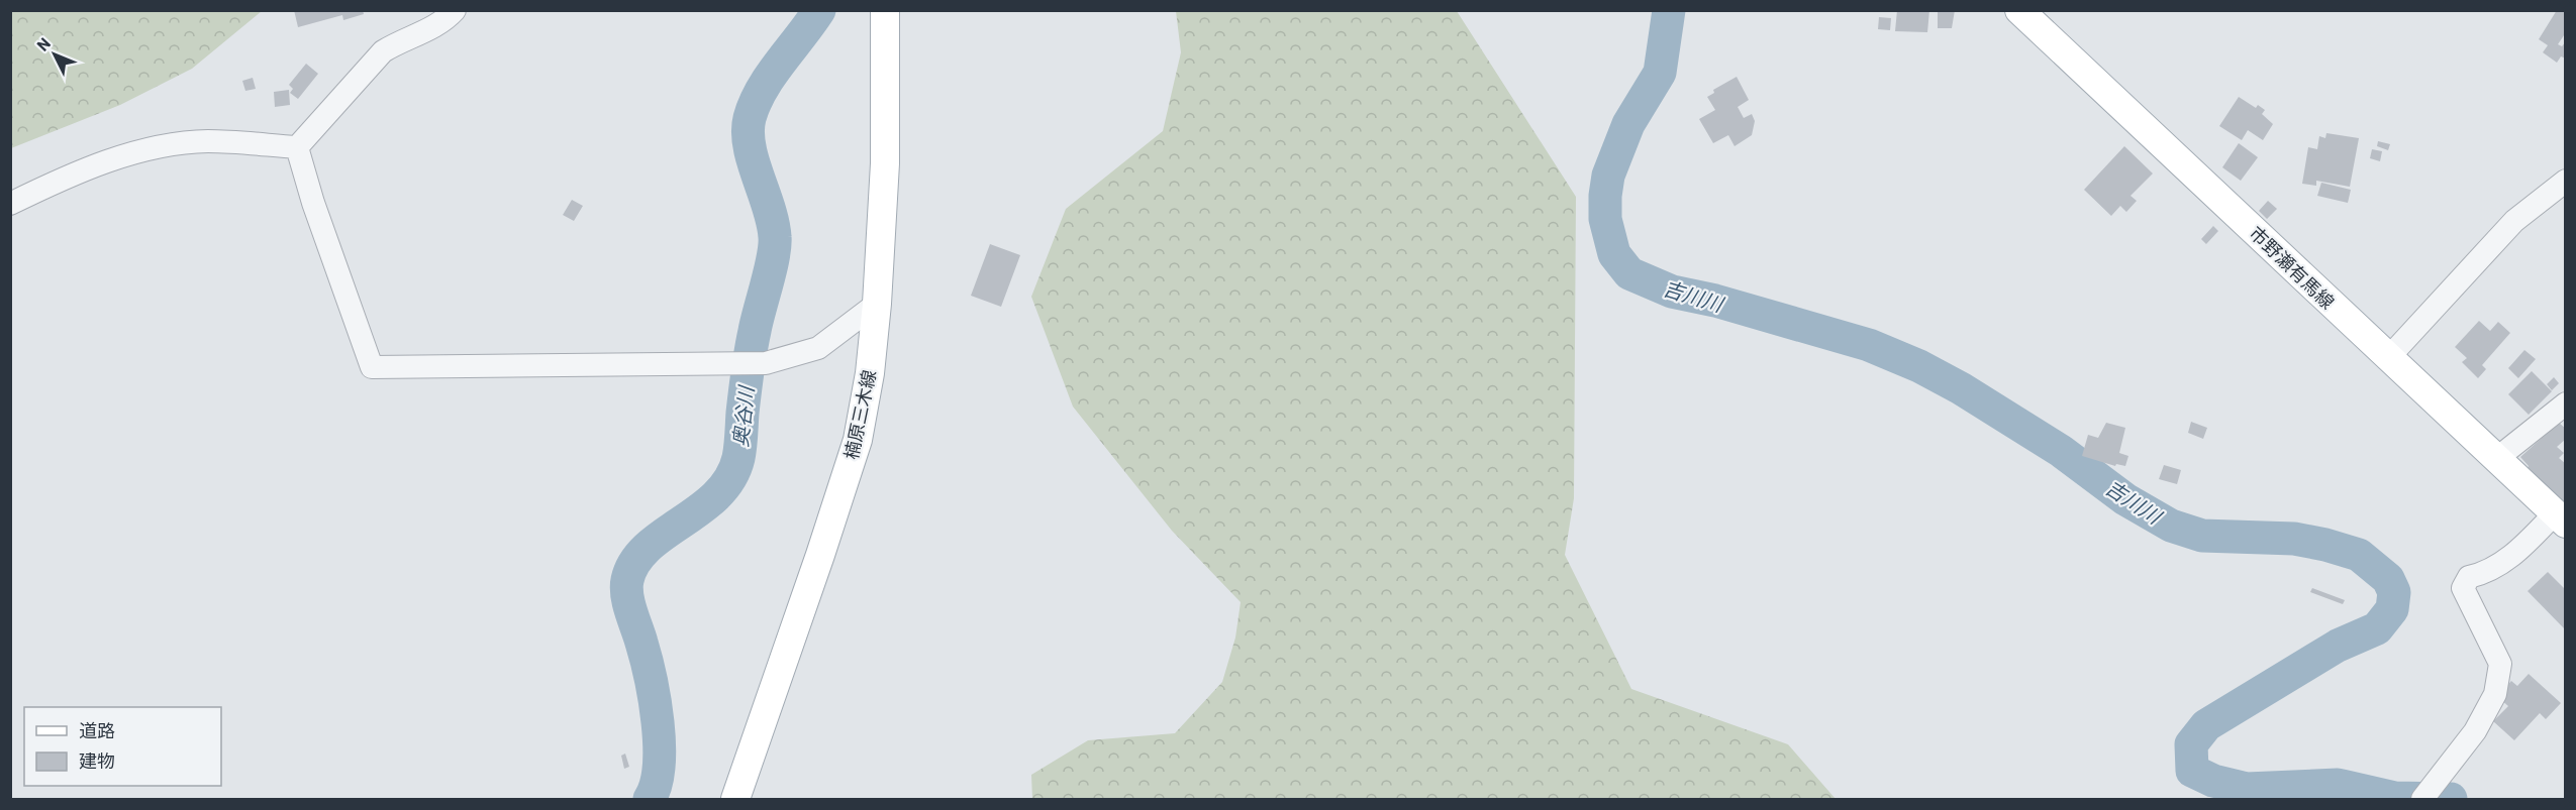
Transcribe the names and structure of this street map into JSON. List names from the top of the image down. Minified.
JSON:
{"streets":{"main road":["市野瀬有馬線","楠原三木線"]},"water":["吉川川","奥谷川"],"legend":["道路","建物"],"north":"top left"}
